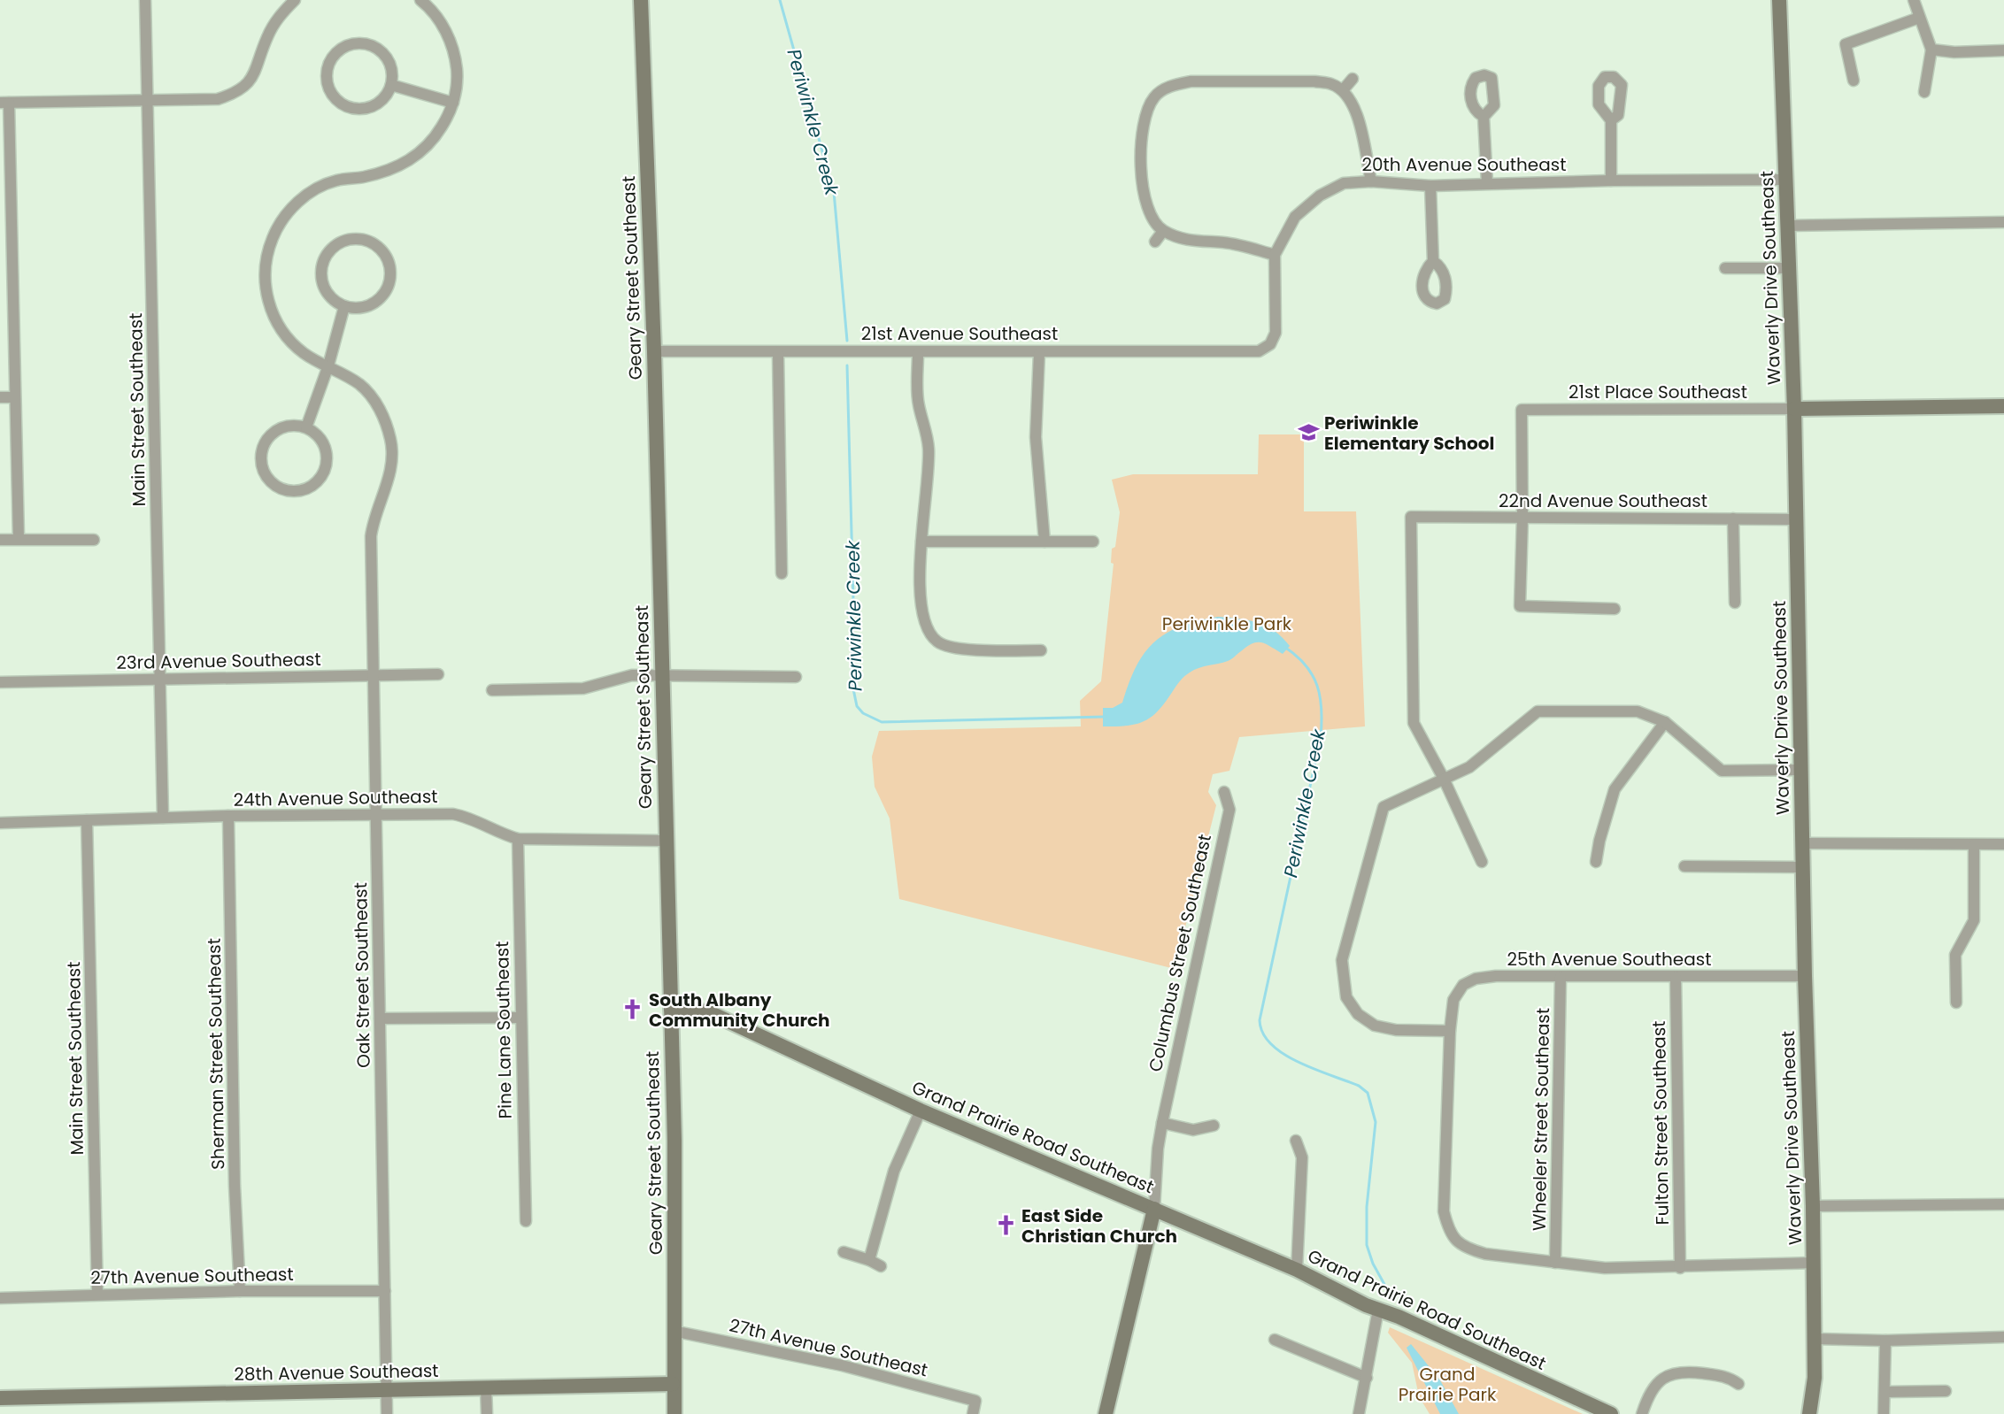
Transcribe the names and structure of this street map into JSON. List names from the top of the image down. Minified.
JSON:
{"streets":{"main road":["Geary Street Southeast","Waverly Drive Southeast","Columbus Street Southeast","Grand Prairie Road Southeast","28th Avenue Southeast"],"street":["20th Avenue Southeast","21st Avenue Southeast","21st Place Southeast","Main Street Southeast","22nd Avenue Southeast","23rd Avenue Southeast","24th Avenue Southeast","25th Avenue Southeast","Oak Street Southeast","Pine Lane Southeast","Sherman Street Southeast","Wheeler Street Southeast","Fulton Street Southeast","27th Avenue Southeast"]},"crossings":[["20th Avenue Southeast","Waverly Drive Southeast"],["20th Avenue Southeast","21st Avenue Southeast"],["Geary Street Southeast","21st Avenue Southeast"],["Geary Street Southeast","24th Avenue Southeast"],["Geary Street Southeast","Grand Prairie Road Southeast"],["Geary Street Southeast","27th Avenue Southeast"],["Geary Street Southeast","28th Avenue Southeast"],["Waverly Drive Southeast","21st Place Southeast"],["Waverly Drive Southeast","22nd Avenue Southeast"],["Waverly Drive Southeast","25th Avenue Southeast"],["21st Place Southeast","22nd Avenue Southeast"],["Main Street Southeast","23rd Avenue Southeast"],["Main Street Southeast","24th Avenue Southeast"],["Main Street Southeast","27th Avenue Southeast"],["23rd Avenue Southeast","Oak Street Southeast"],["24th Avenue Southeast","Oak Street Southeast"],["24th Avenue Southeast","Pine Lane Southeast"],["24th Avenue Southeast","Sherman Street Southeast"],["Columbus Street Southeast","Grand Prairie Road Southeast"],["25th Avenue Southeast","Wheeler Street Southeast"],["25th Avenue Southeast","Fulton Street Southeast"],["Oak Street Southeast","27th Avenue Southeast"],["Oak Street Southeast","28th Avenue Southeast"],["Sherman Street Southeast","27th Avenue Southeast"]],"water":["Periwinkle Creek"],"parks":["Periwinkle Park","Grand Prairie Park"],"places":{"school or university":["Periwinkle Elementary School"],"church":["South Albany Community Church","East Side Christian Church"]}}
